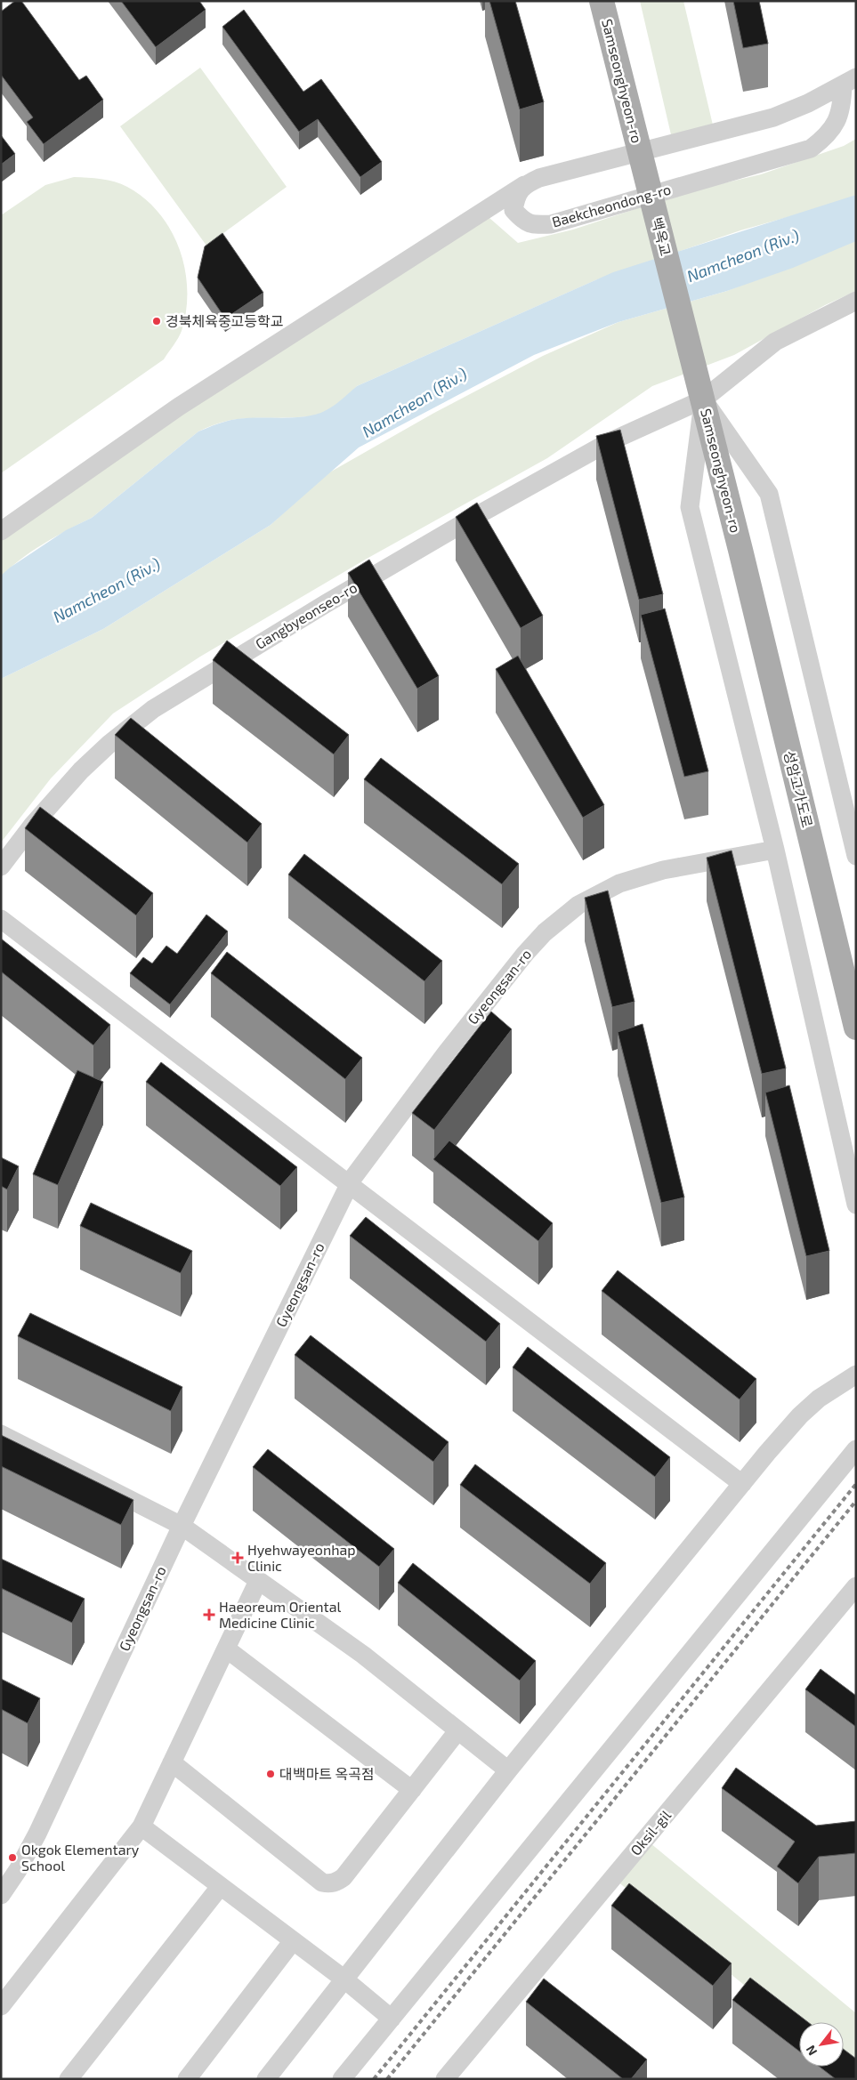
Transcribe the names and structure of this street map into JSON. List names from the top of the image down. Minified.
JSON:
{"streets":{"main road":["Samseonghyeon-ro","백옥교","성암고가도로"],"street":["Baekcheondong-ro","Gangbyeonseo-ro","Gyeongsan-ro","Oksil-gil"]},"crossings":[["Samseonghyeon-ro","Baekcheondong-ro"],["Samseonghyeon-ro","백옥교"],["Samseonghyeon-ro","Gangbyeonseo-ro"],["Samseonghyeon-ro","성암고가도로"],["Baekcheondong-ro","백옥교"],["백옥교","Gangbyeonseo-ro"]],"water":["Namcheon (Riv.)"],"places":{"other":["경북체육중고등학교","대백마트 옥곡점","Okgok Elementary School"],"health":["Hyehwayeonhap Clinic","Haeoreum Oriental Medicine Clinic"]},"north":"bottom left"}
